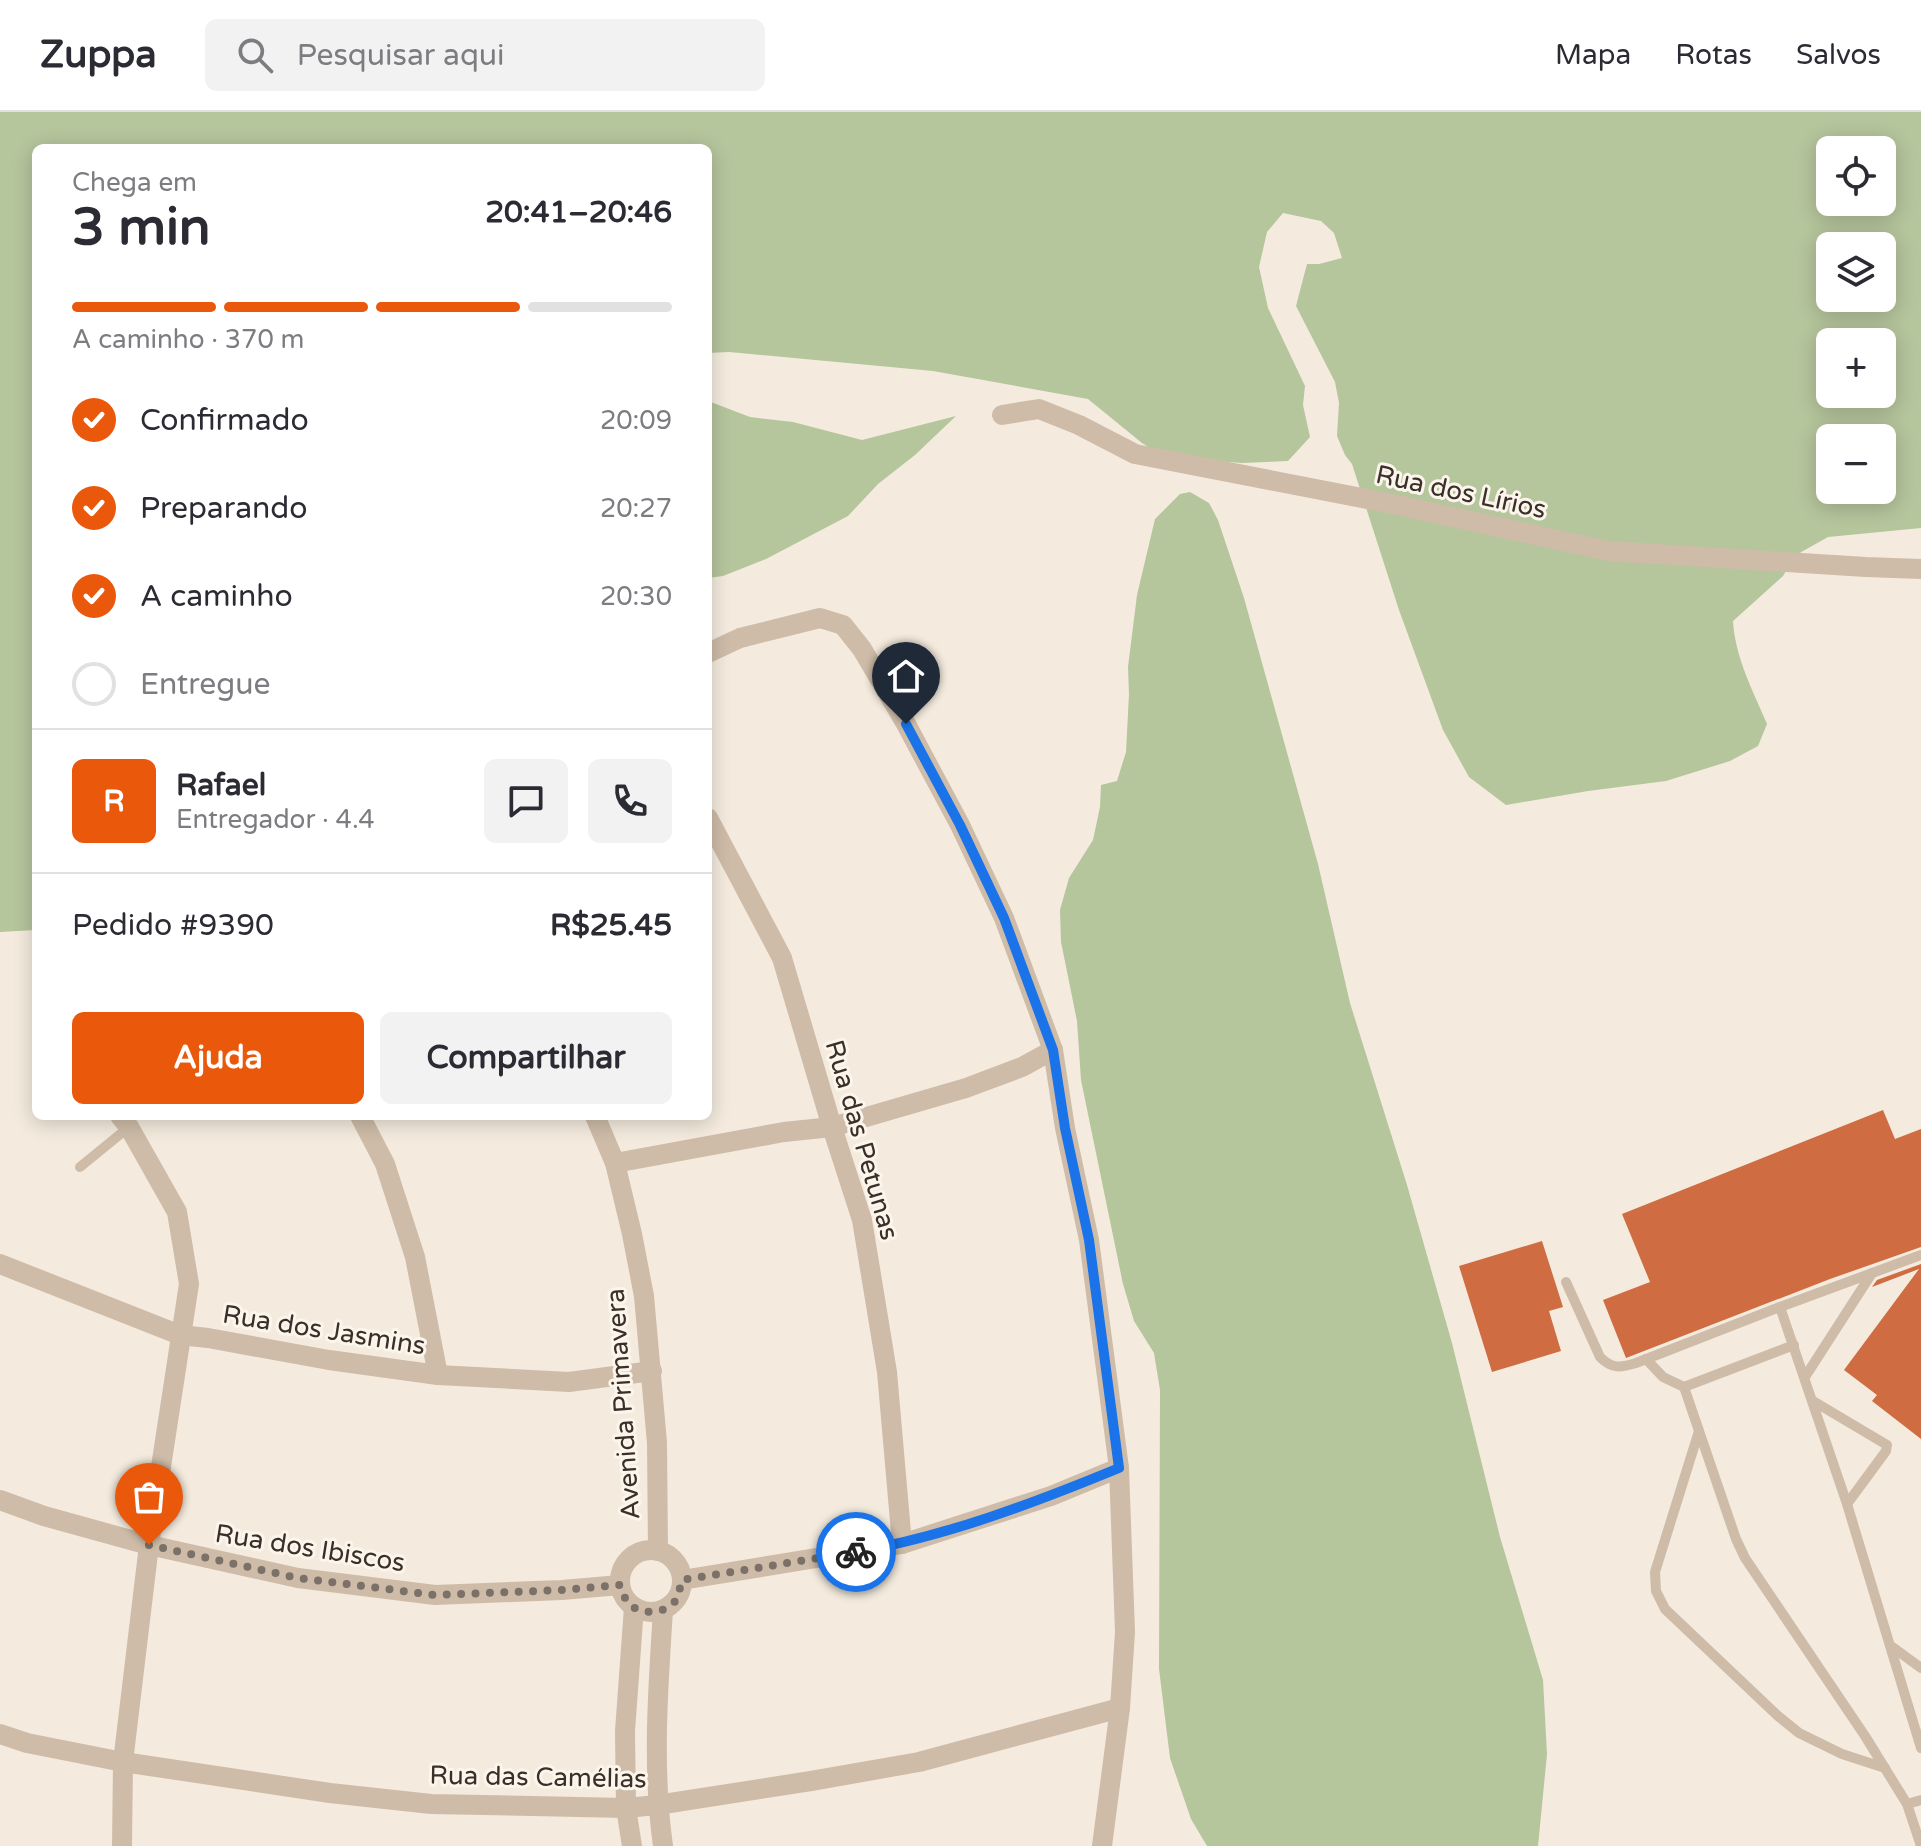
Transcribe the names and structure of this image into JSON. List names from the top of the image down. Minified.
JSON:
{"streets":{"street":["Rua dos Lírios","Rua das Petunas","Rua dos Jasmins","Avenida Primavera","Rua dos Ibiscos","Rua das Camélias"]},"crossings":[["Rua dos Jasmins","Avenida Primavera"],["Avenida Primavera","Rua dos Ibiscos"]],"page":{"header":"Zuppa","search":"Pesquisar aqui","nav":["Mapa","Rotas","Salvos"],"map_buttons":["+","−"],"heading":["3 min","Chega em","20:41–20:46"],"panel":["Rafael","Entregador · 4.4","Pedido #9390","R$25.45"],"bar":"A caminho · 370 m","list":[["Confirmado","20:09"],["Preparando","20:27"],["A caminho","20:30"],"Entregue"],"round":"R","buttons":["Ajuda","Compartilhar"]}}
